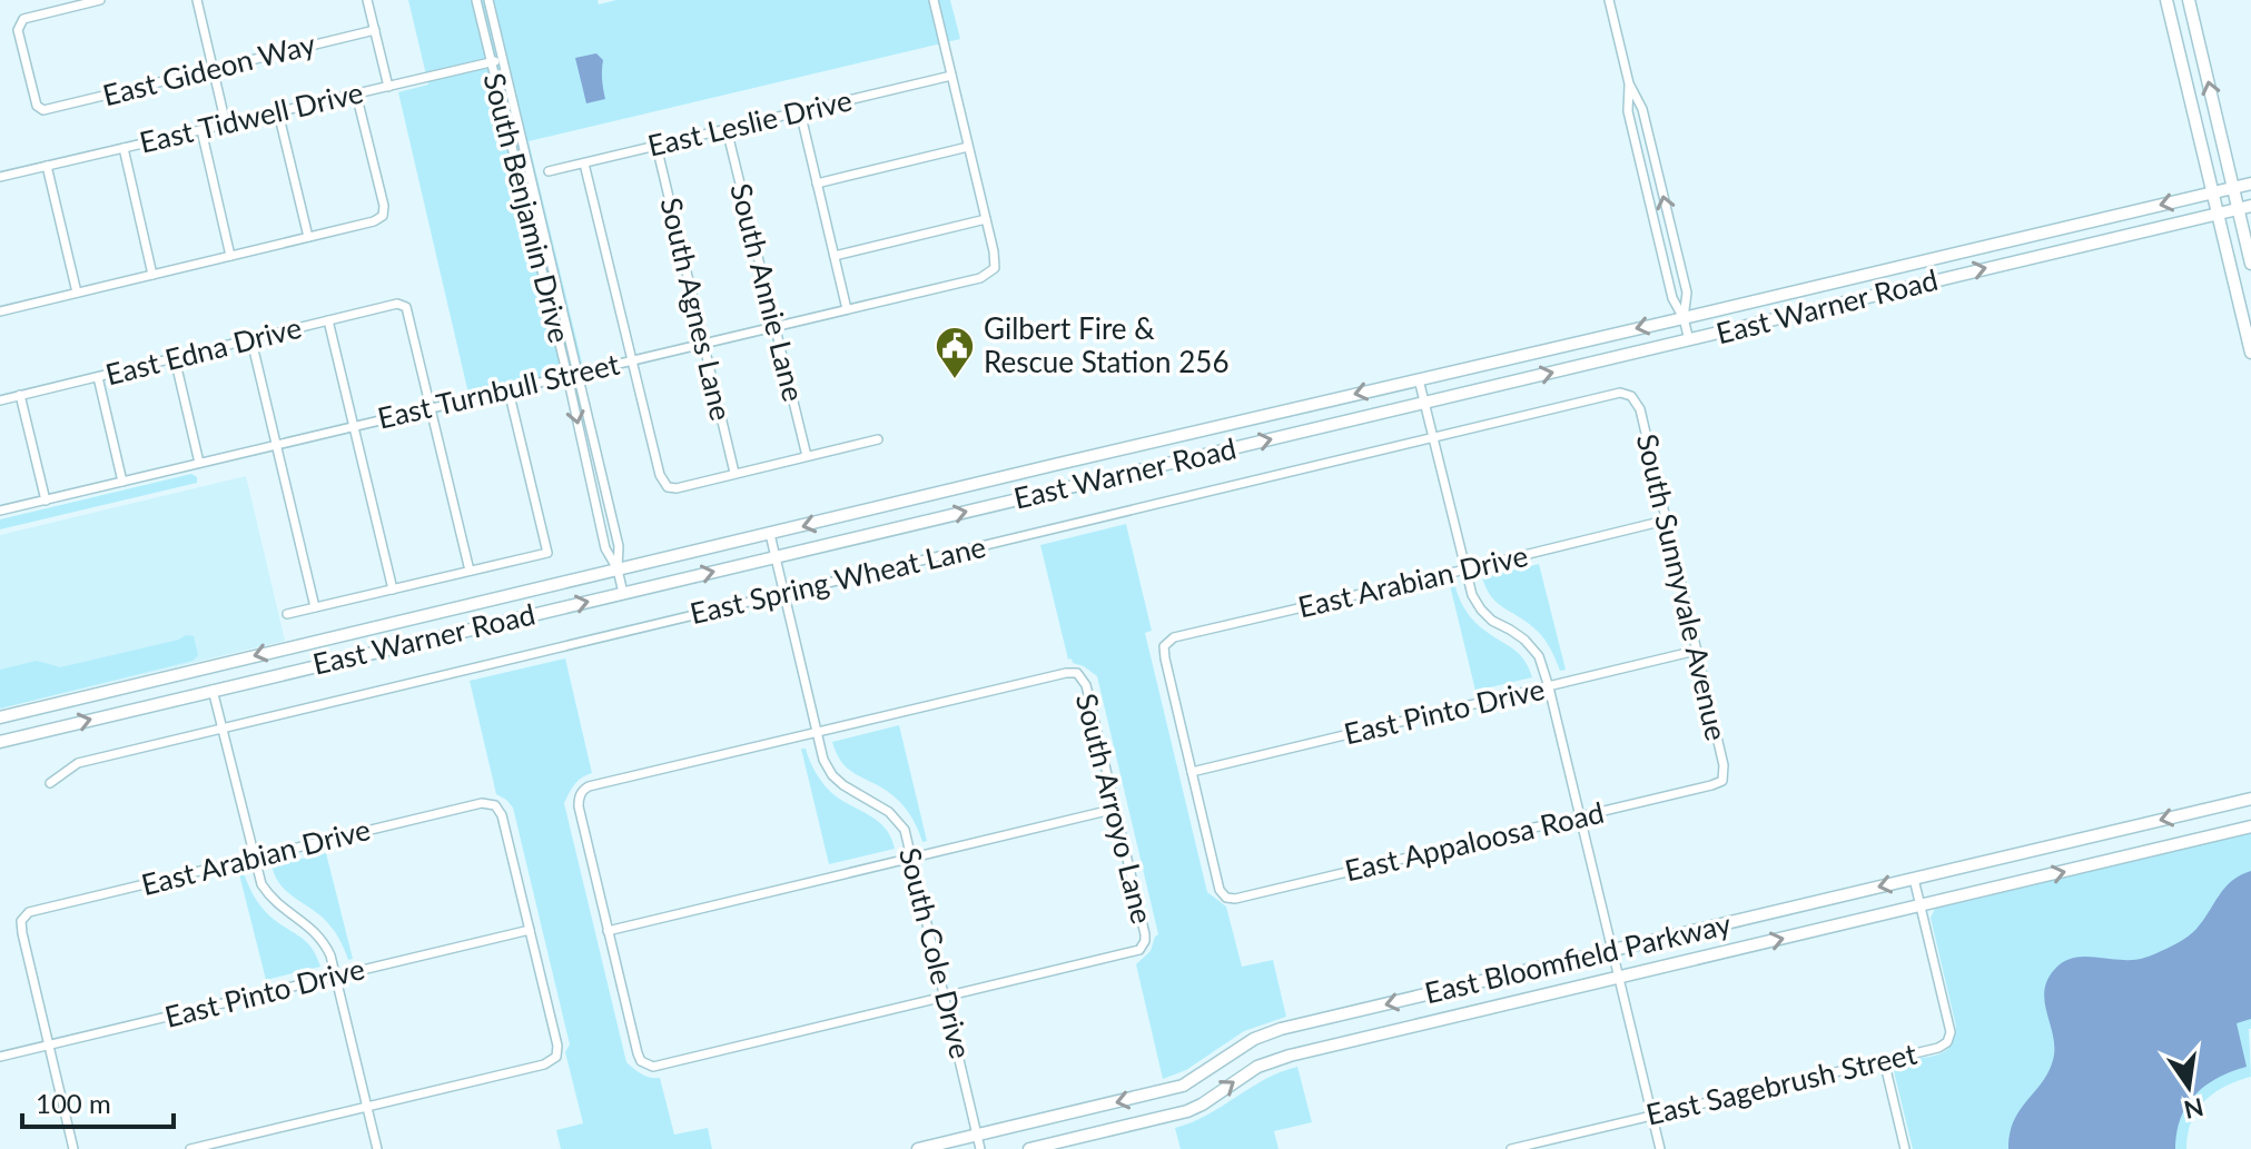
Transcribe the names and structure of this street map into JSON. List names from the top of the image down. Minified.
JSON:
{"streets":{"main road":["East Warner Road","East Bloomfield Parkway"],"street":["East Gideon Way","East Tidwell Drive","East Leslie Drive","South Benjamin Drive","South Annie Lane","South Agnes Lane","East Edna Drive","East Turnbull Street","East Spring Wheat Lane","East Arabian Drive","South Sunnyvale Avenue","East Pinto Drive","South Arroyo Lane","East Appaloosa Road","South Cole Drive","East Sagebrush Street"]},"crossings":[["East Tidwell Drive","South Benjamin Drive"],["East Leslie Drive","South Annie Lane"],["East Leslie Drive","South Agnes Lane"],["South Benjamin Drive","East Warner Road"],["South Benjamin Drive","East Turnbull Street"],["South Annie Lane","East Turnbull Street"],["East Warner Road","South Cole Drive"],["South Agnes Lane","East Turnbull Street"],["East Edna Drive","East Turnbull Street"],["East Spring Wheat Lane","South Sunnyvale Avenue"],["East Spring Wheat Lane","South Cole Drive"],["East Arabian Drive","South Sunnyvale Avenue"],["East Arabian Drive","East Pinto Drive"],["East Arabian Drive","East Appaloosa Road"],["South Sunnyvale Avenue","East Pinto Drive"],["South Sunnyvale Avenue","East Appaloosa Road"],["East Pinto Drive","East Appaloosa Road"],["South Arroyo Lane","South Cole Drive"],["South Cole Drive","East Bloomfield Parkway"],["East Bloomfield Parkway","East Sagebrush Street"]],"places":{"public building":["Gilbert Fire & Rescue Station 256"]},"scale_bar":"100 m","north":"bottom"}
